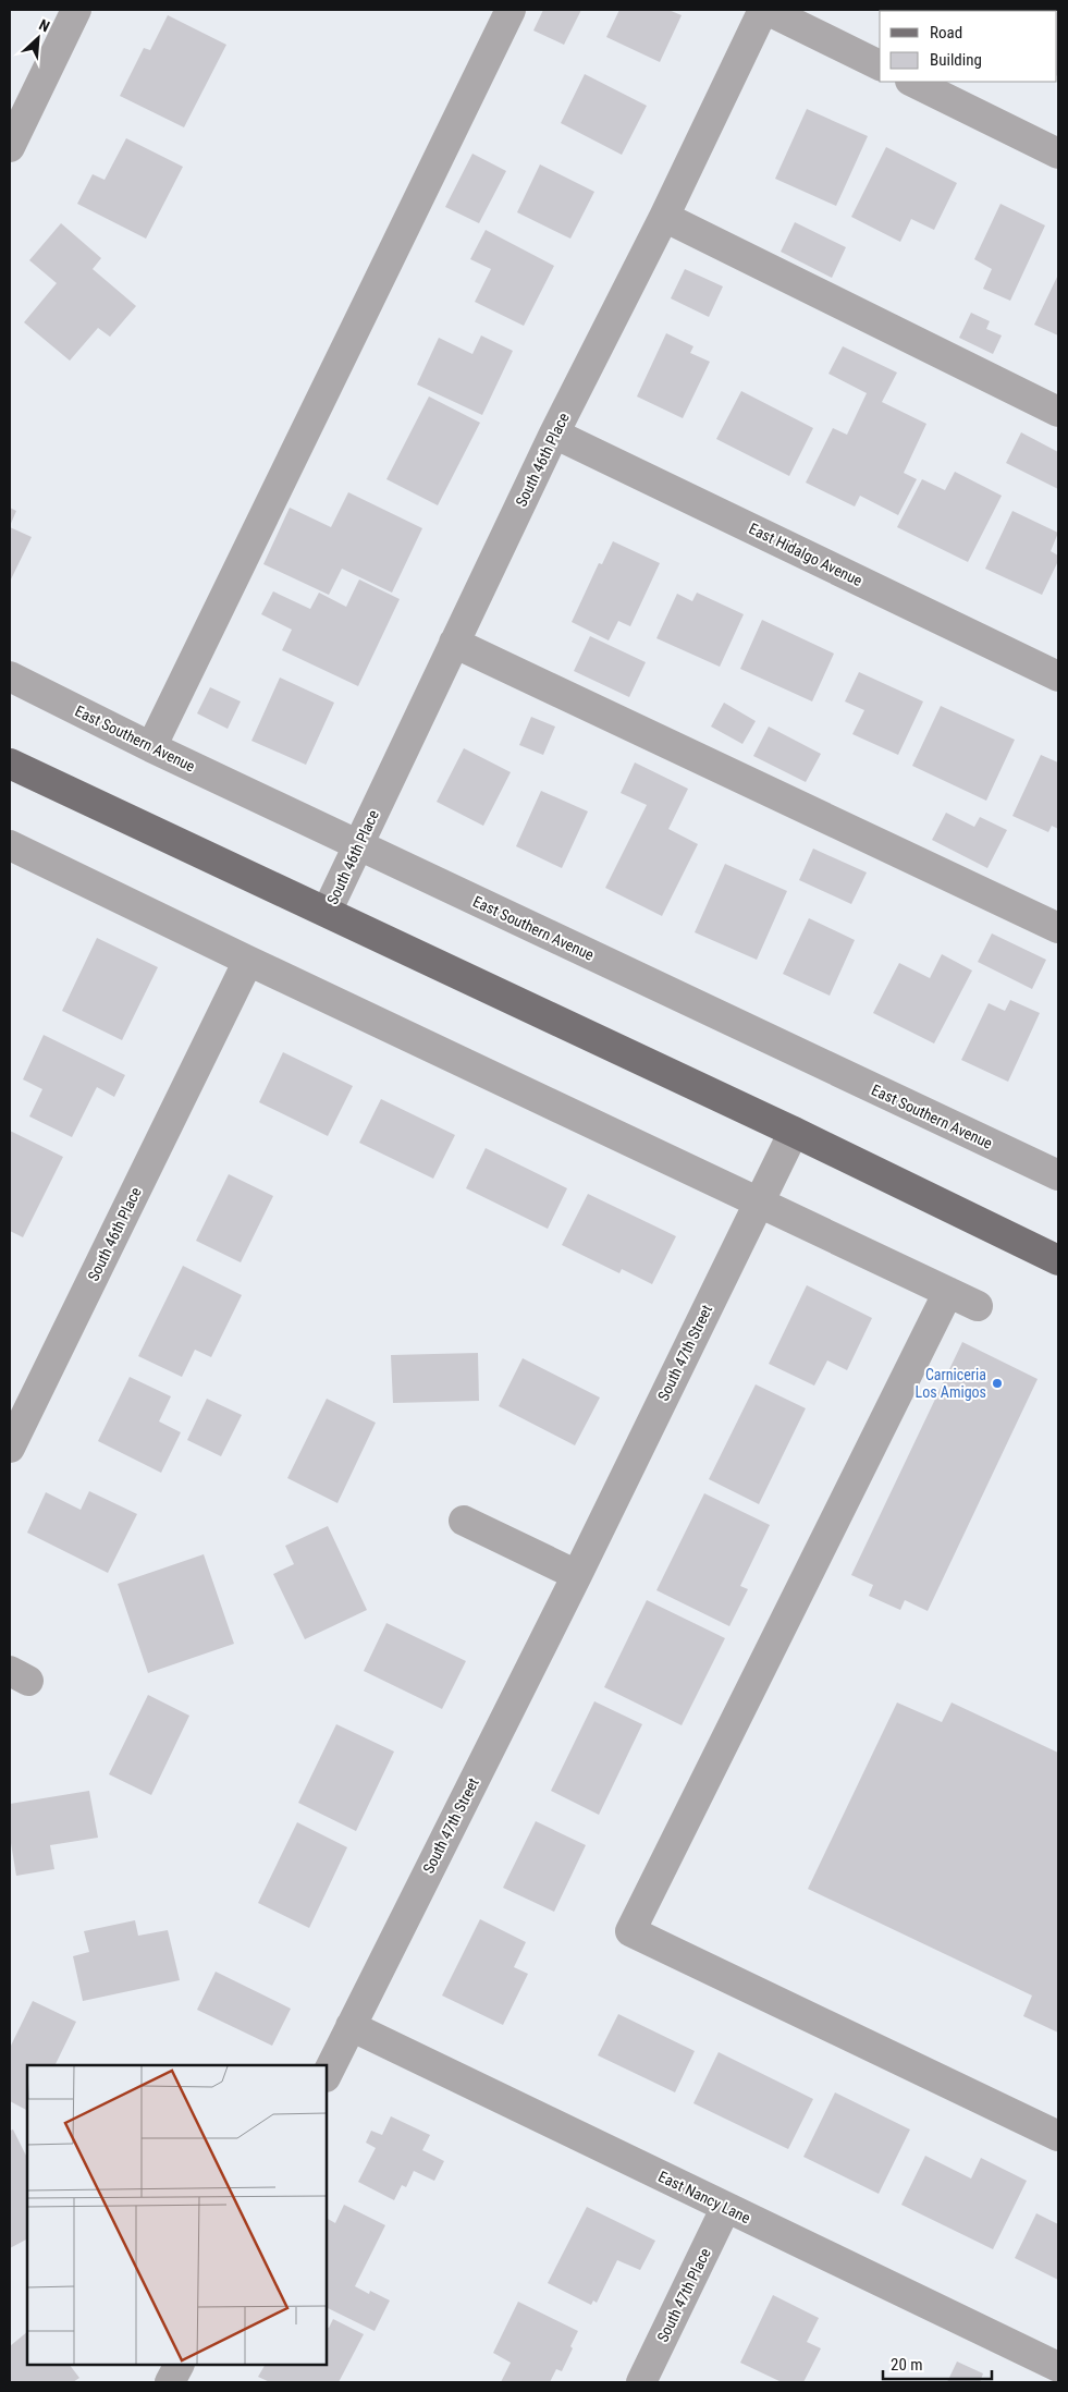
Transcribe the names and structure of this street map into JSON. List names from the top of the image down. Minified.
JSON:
{"streets":{"street":["South 46th Place","East Hidalgo Avenue","East Southern Avenue","South 47th Street","East Nancy Lane","South 47th Place"]},"crossings":[["South 46th Place","East Hidalgo Avenue"],["South 46th Place","East Southern Avenue"],["South 47th Street","East Nancy Lane"],["East Nancy Lane","South 47th Place"]],"places":["Carniceria Los Amigos"],"legend":["Road","Building"],"scale_bar":"20 m","north":"top right"}
